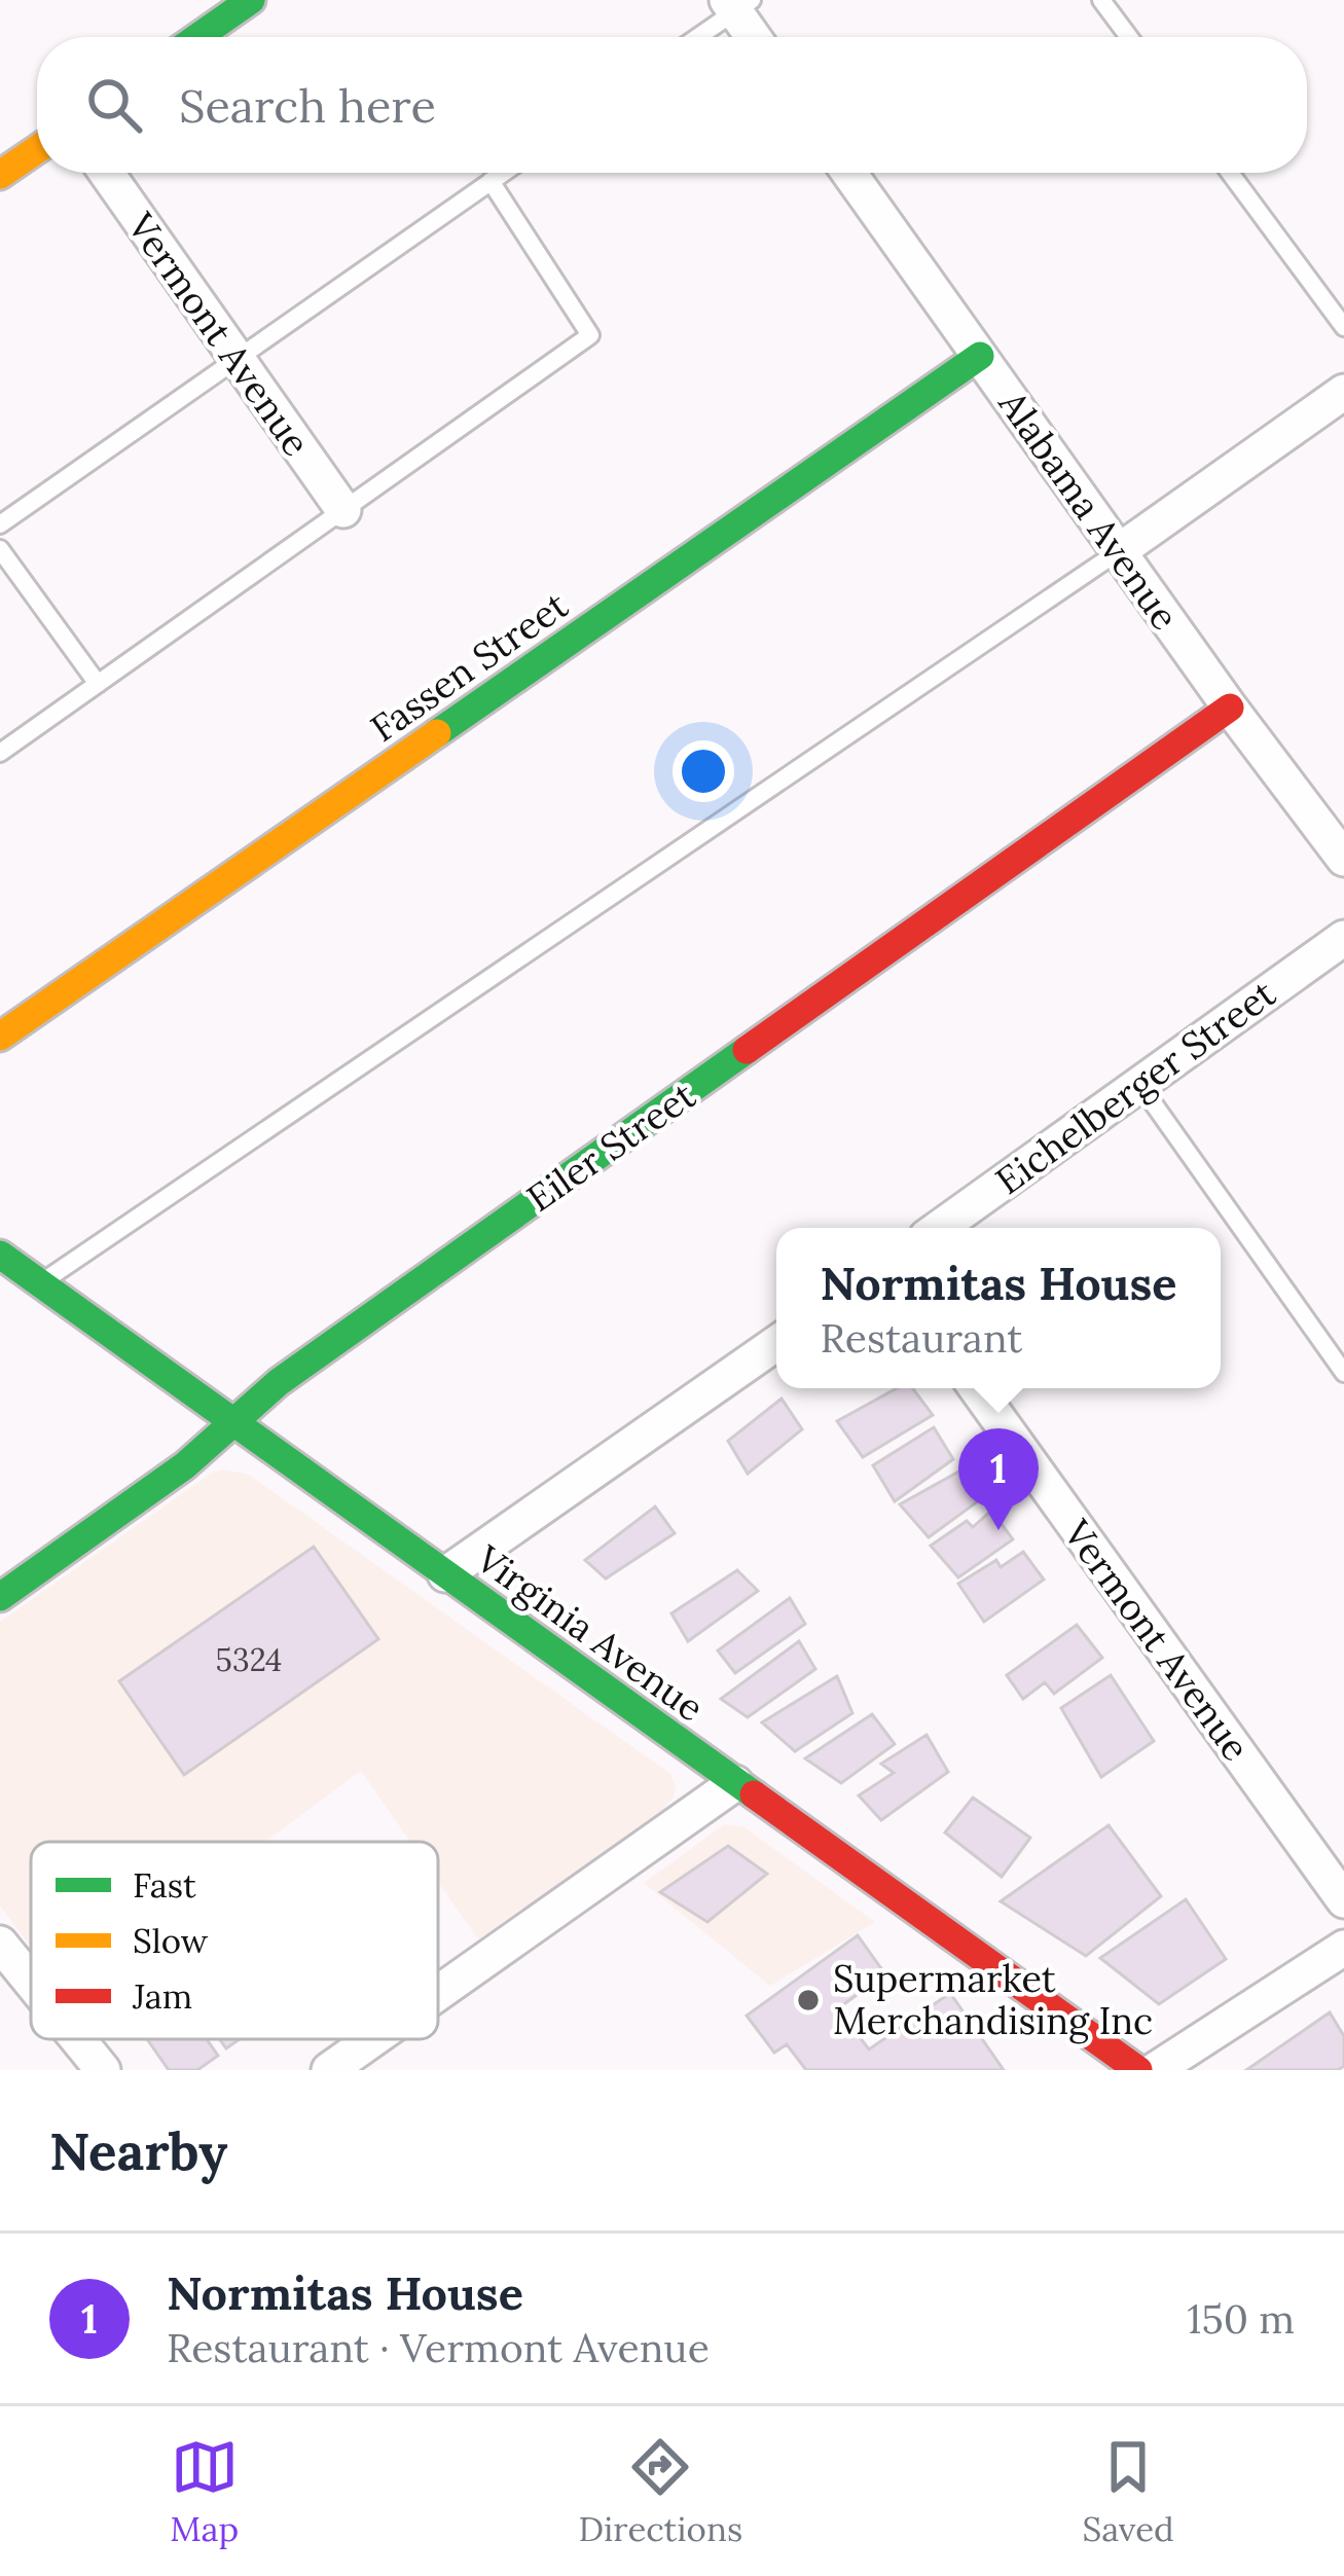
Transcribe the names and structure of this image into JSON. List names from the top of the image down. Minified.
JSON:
{"streets":{"street":["Vermont Avenue","Alabama Avenue","Fassen Street","Eichelberger Street","Eiler Street","Virginia Avenue"]},"crossings":[["Alabama Avenue","Fassen Street"],["Alabama Avenue","Eiler Street"],["Eiler Street","Virginia Avenue"]],"places":["Supermarket Merchandising Inc"],"house_numbers":["5324"],"legend":["Fast","Slow","Jam"],"page":{"search":"Search here","popup":["Normitas House","Restaurant"],"pins":"1","heading":"Nearby","list":[{"mark":"1","name":"Normitas House","note":"Restaurant · Vermont Avenue","value":"150 m"}],"nav":["Map","Directions","Saved"]}}
